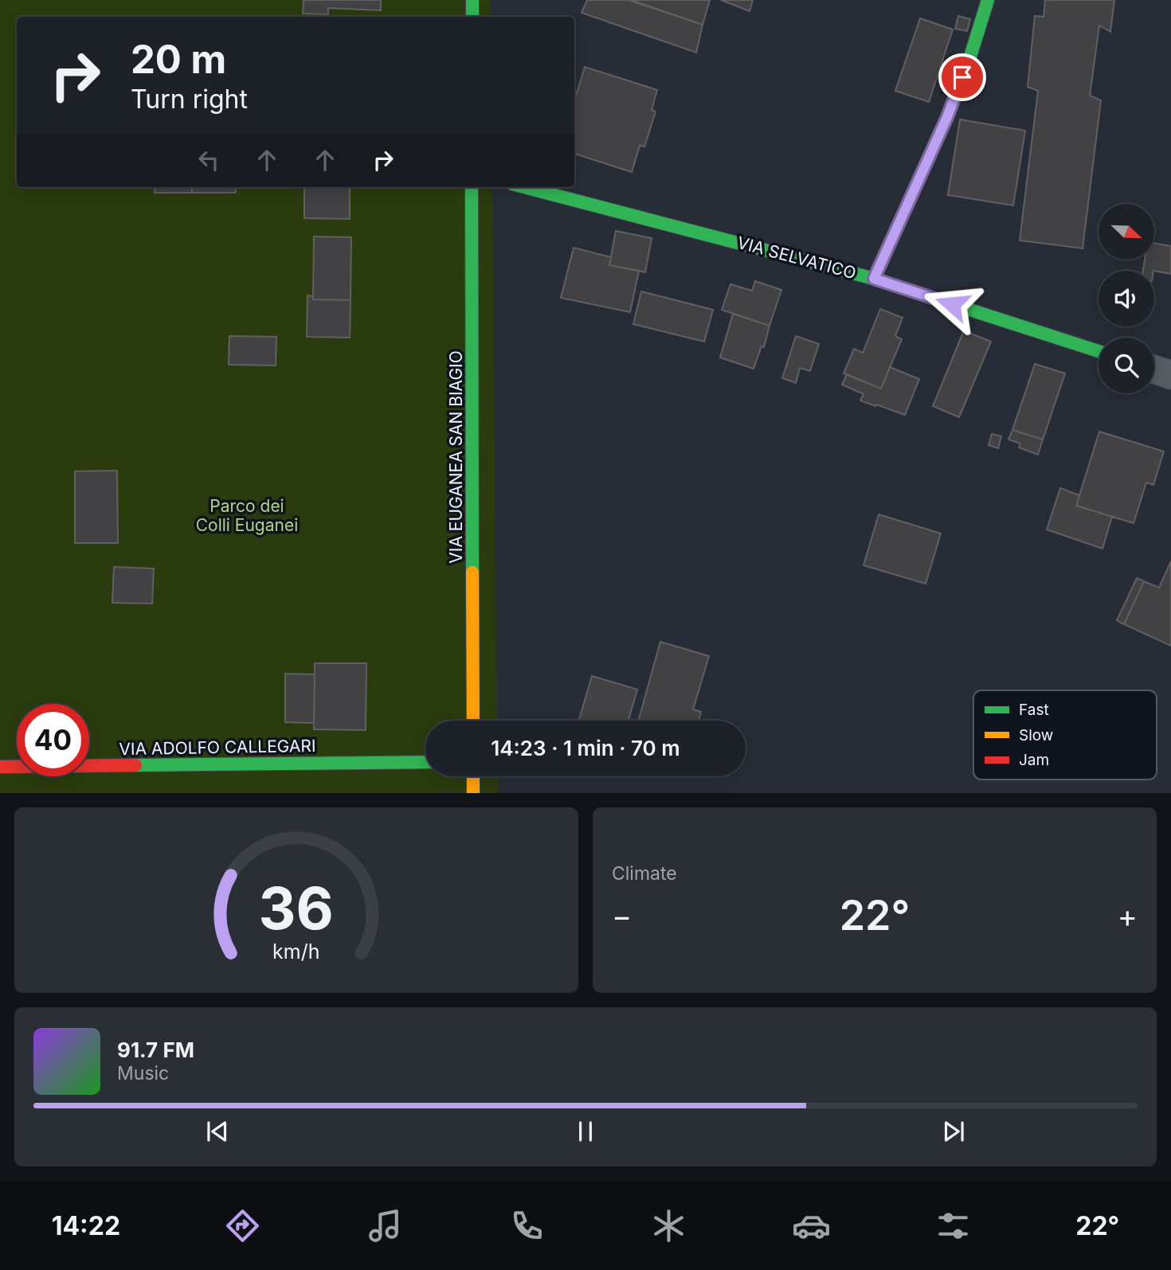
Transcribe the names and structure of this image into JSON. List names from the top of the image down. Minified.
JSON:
{"streets":{"street":["VIA SELVATICO","VIA EUGANEA SAN BIAGIO","VIA ADOLFO CALLEGARI"]},"parks":["Parco dei Colli Euganei"],"legend":["Fast","Slow","Jam"],"north":"bottom right","page":{"turn":["20 m","Turn right"],"limit":"40","trip":"14:23 · 1 min · 70 m","tile":"Climate","heat":["−","22°","+"],"song":["91.7 FM","Music"],"tabs":["14:22","22°"],"gauge":["36","km/h"]}}
